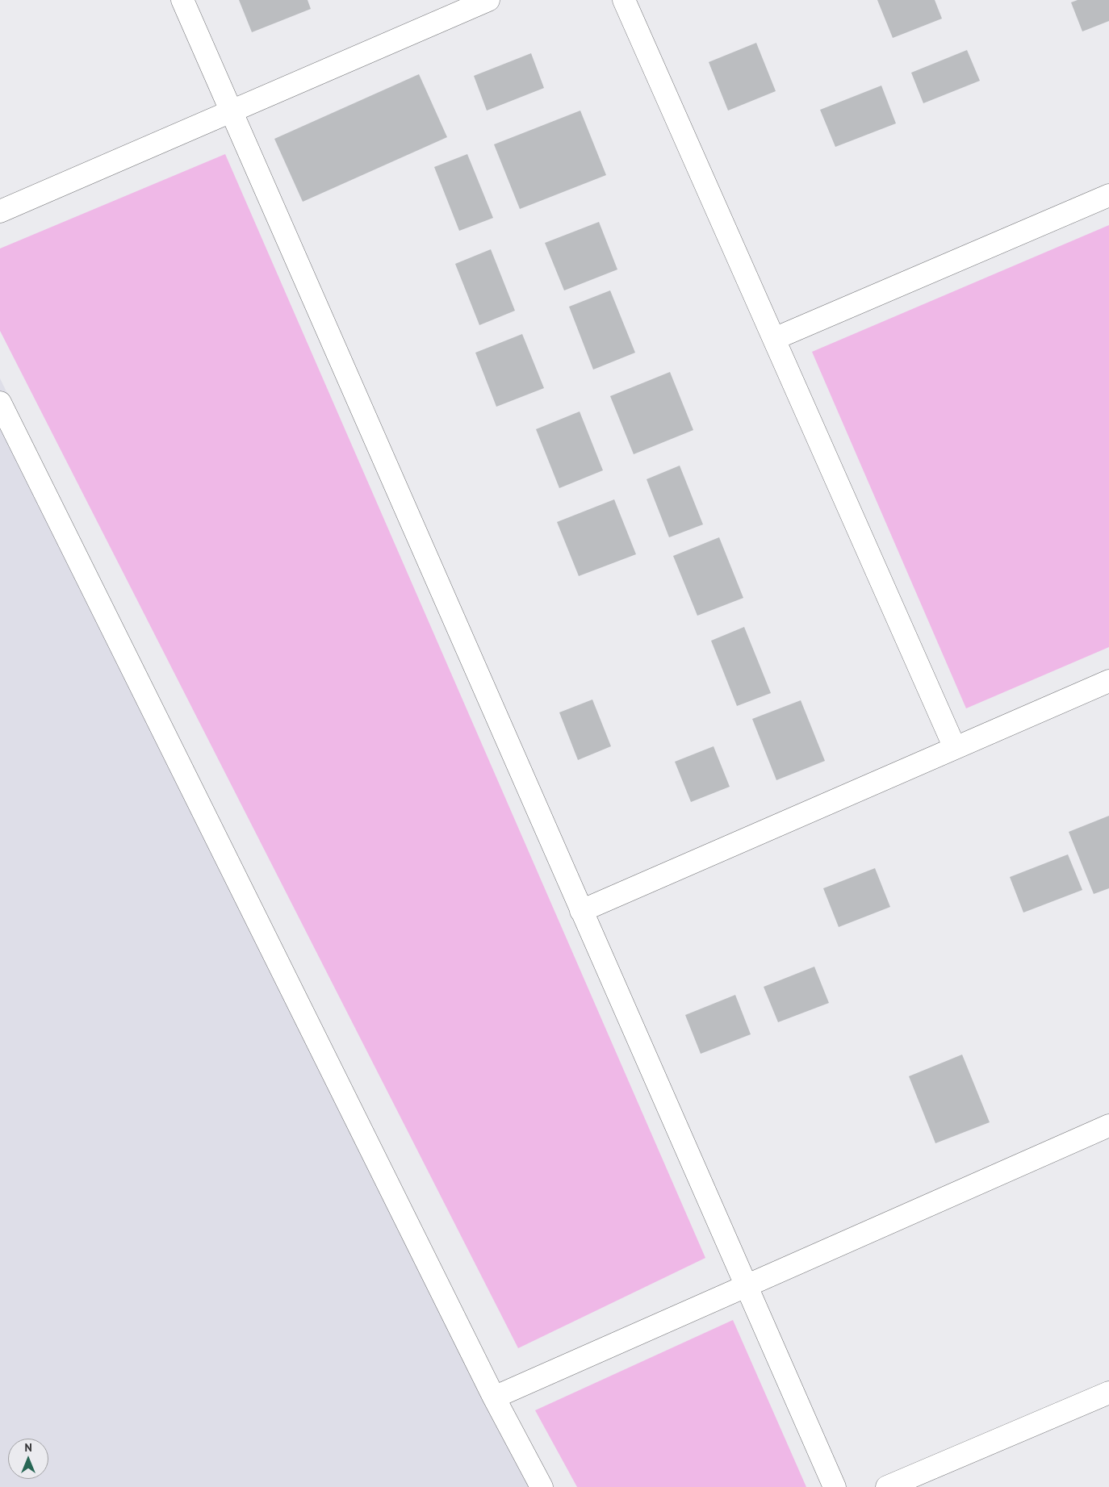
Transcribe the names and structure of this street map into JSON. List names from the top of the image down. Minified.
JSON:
{"north":"top"}
